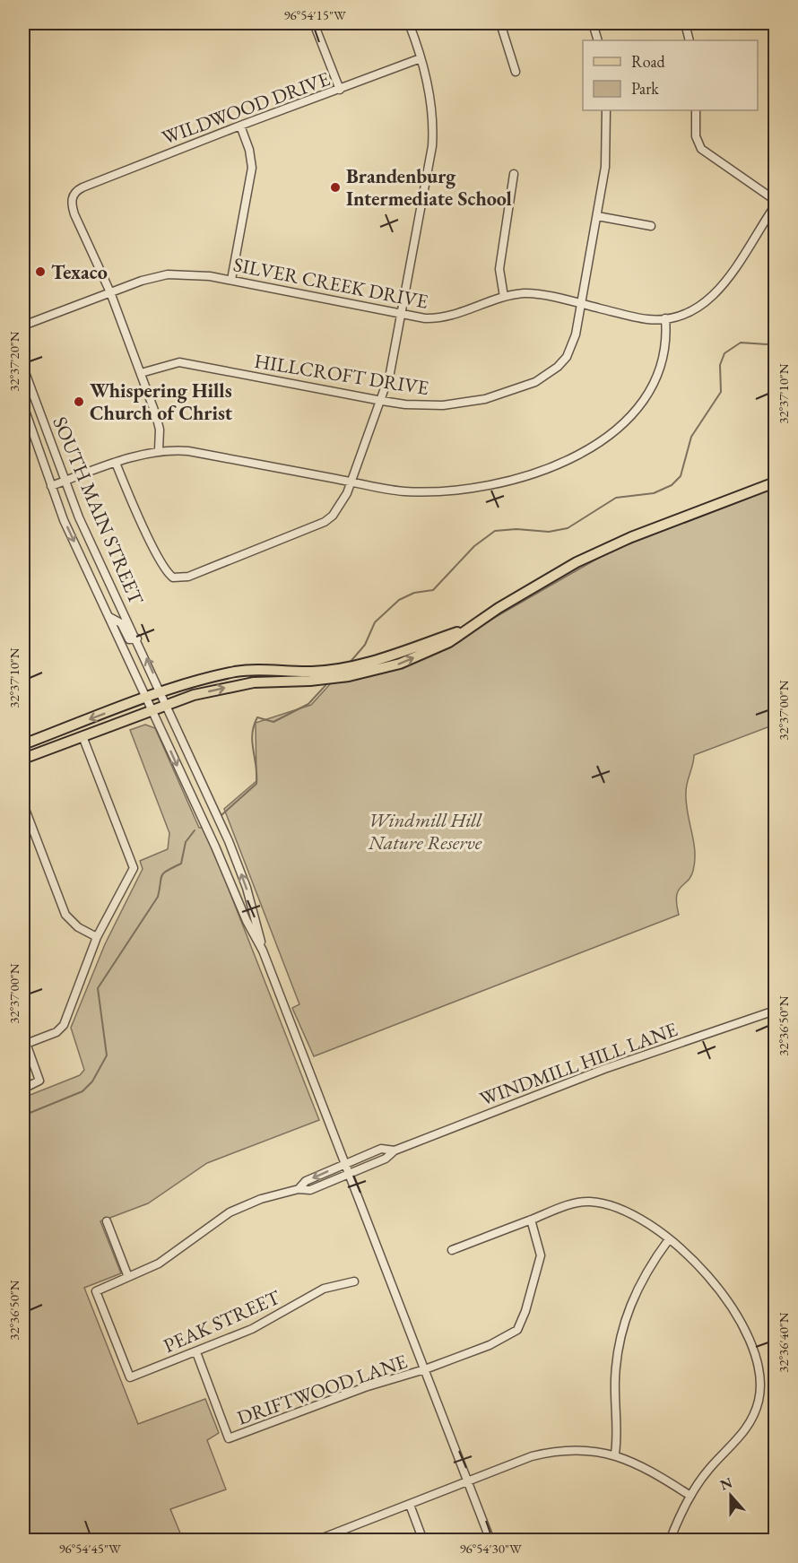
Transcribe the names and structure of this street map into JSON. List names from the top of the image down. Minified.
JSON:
{"streets":{"street":["WILDWOOD DRIVE","SILVER CREEK DRIVE","HILLCROFT DRIVE","SOUTH MAIN STREET","WINDMILL HILL LANE","PEAK STREET","DRIFTWOOD LANE"]},"crossings":[["WILDWOOD DRIVE","SILVER CREEK DRIVE"],["SILVER CREEK DRIVE","HILLCROFT DRIVE"],["WINDMILL HILL LANE","PEAK STREET"],["PEAK STREET","DRIFTWOOD LANE"]],"parks":["Windmill Hill Nature Reserve"],"places":["Brandenburg Intermediate School","Texaco","Whispering Hills Church of Christ"],"legend":["Road","Park"],"north":"top","coordinates":["96°54'15\"W","32°37'20\"N","32°37'10\"N","32°37'00\"N","32°36'50\"N","32°36'40\"N","96°54'45\"W","96°54'30\"W"]}
